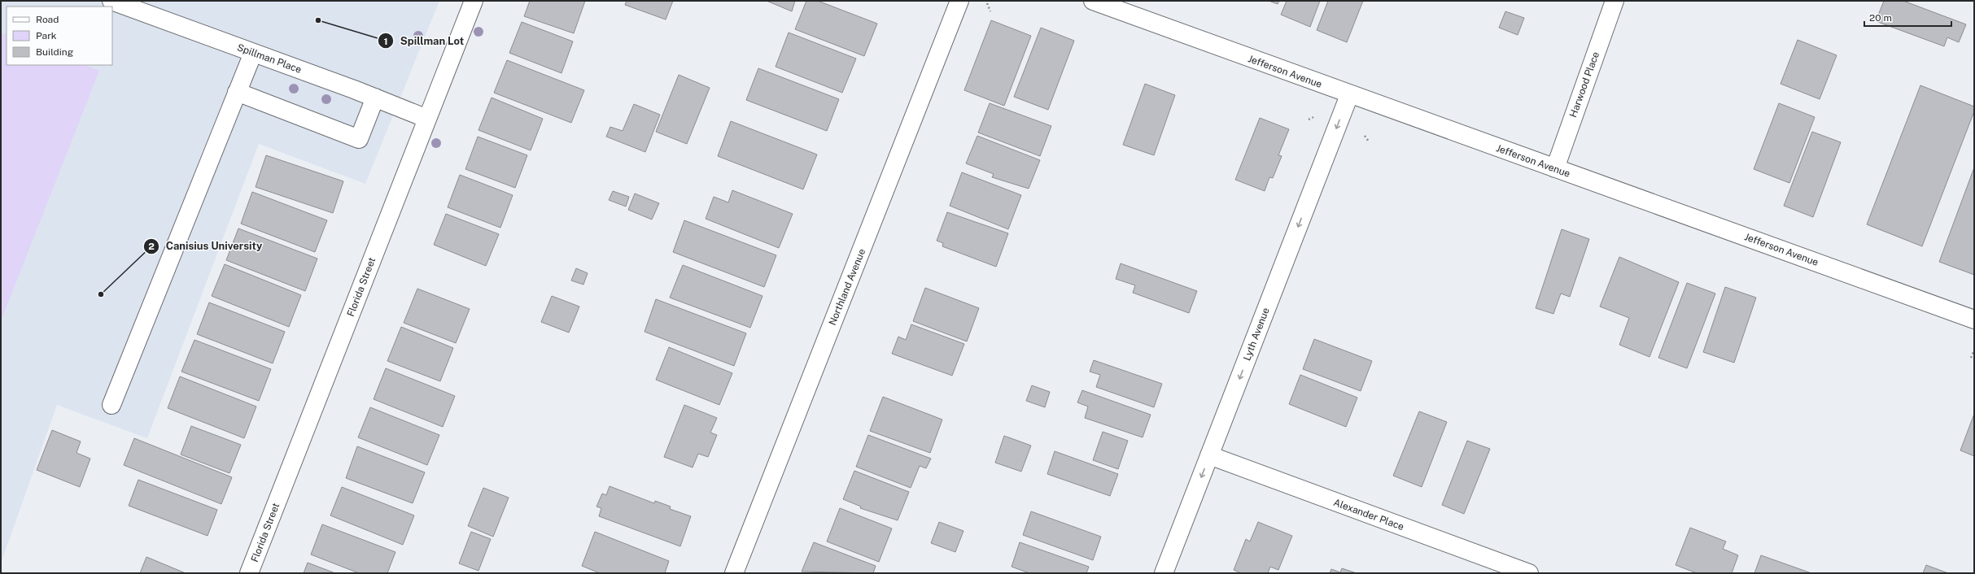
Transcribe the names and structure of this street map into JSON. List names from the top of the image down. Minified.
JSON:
{"streets":{"street":["Spillman Place","Jefferson Avenue","Harwood Place","Florida Street","Northland Avenue","Lyth Avenue","Alexander Place"]},"crossings":[["Spillman Place","Florida Street"],["Jefferson Avenue","Harwood Place"],["Jefferson Avenue","Lyth Avenue"],["Lyth Avenue","Alexander Place"]],"one_way":["Lyth Avenue"],"places":["Spillman Lot","Canisius University"],"legend":["Road","Park","Building"],"scale_bar":"20 m"}
